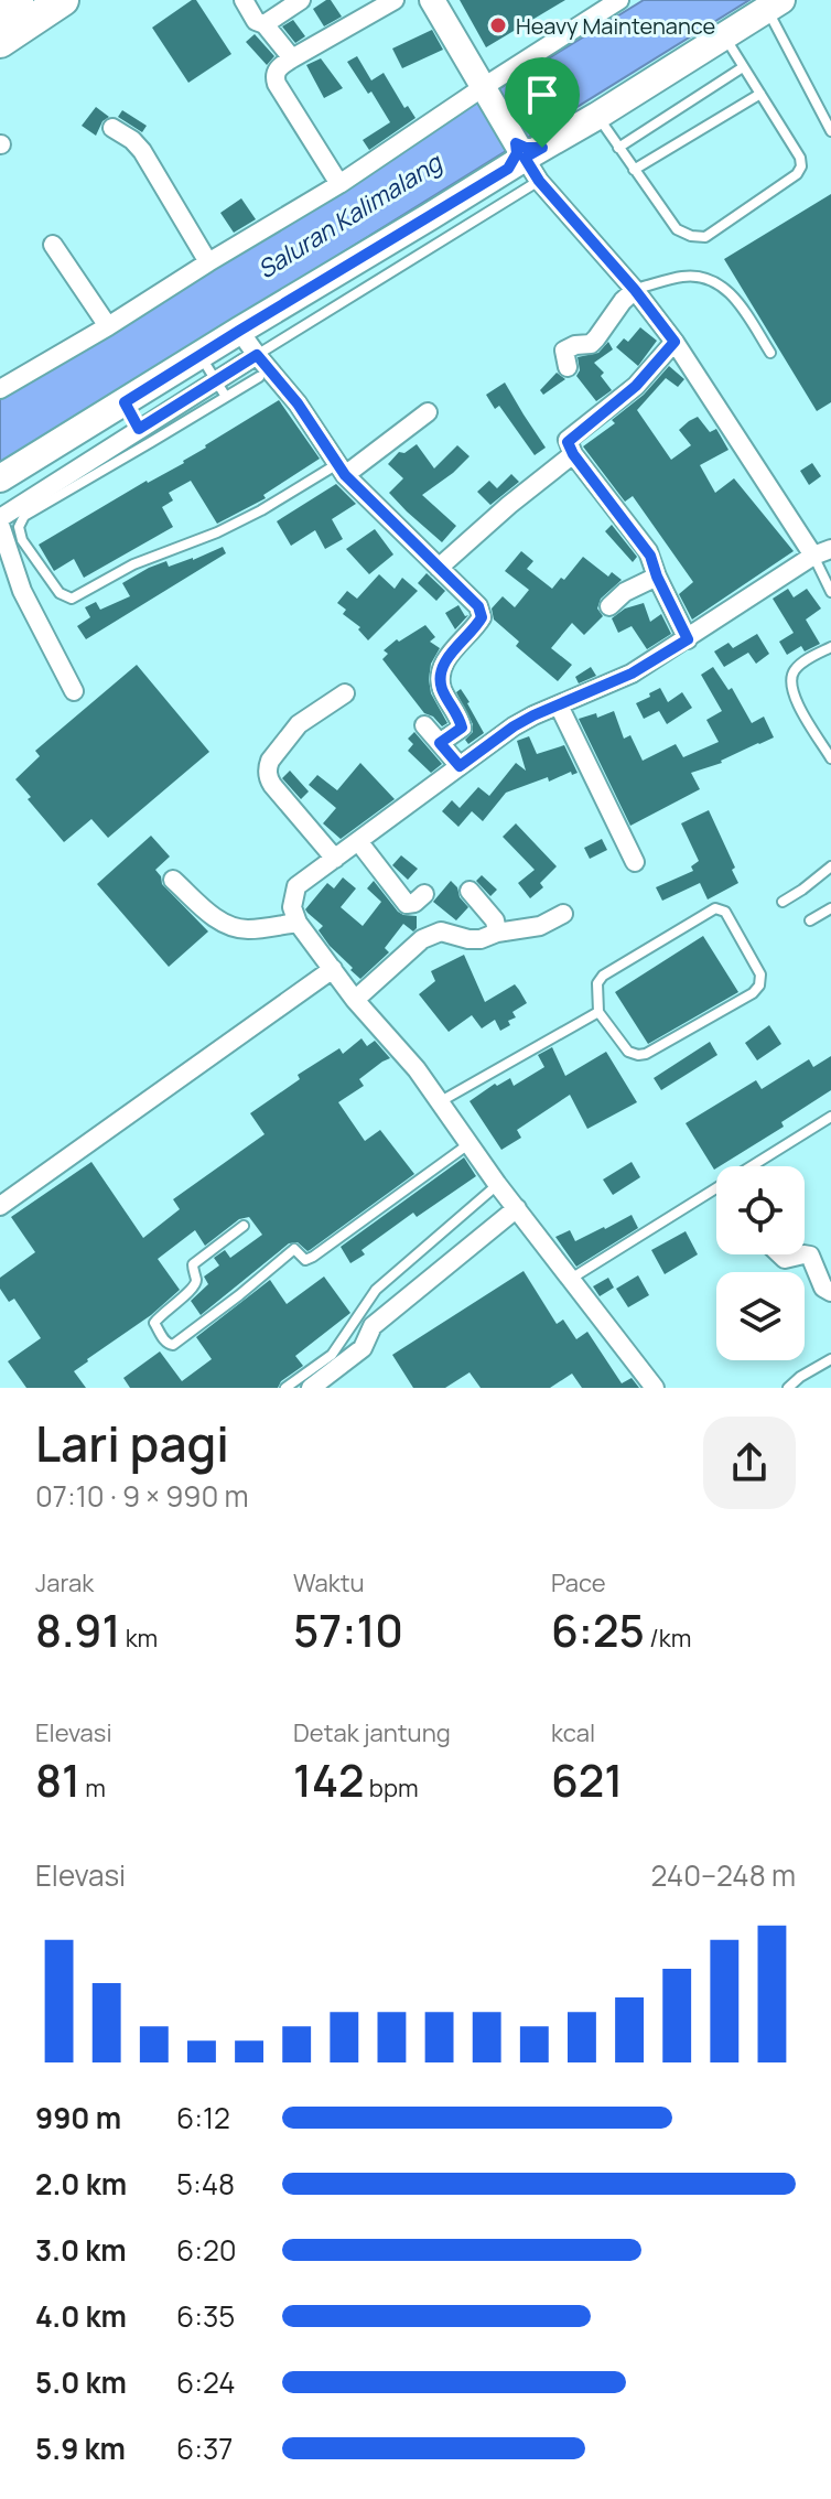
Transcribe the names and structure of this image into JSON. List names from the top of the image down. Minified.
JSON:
{"water":["Saluran Kalimalang"],"places":["Heavy Maintenance"],"page":{"heading":["Lari pagi","07:10 · 9 × 990 m"],"stats":[["Jarak","8.91 km"],["Waktu","57:10"],["Pace","6:25 /km"],["Elevasi","81 m"],["Detak jantung","142 bpm"],["kcal","621"]],"chart":["Elevasi","240–248 m"],"list":[{"name":"990 m","note":"6:12"},{"name":"2.0 km","note":"5:48"},{"name":"3.0 km","note":"6:20"},{"name":"4.0 km","note":"6:35"},{"name":"5.0 km","note":"6:24"},{"name":"5.9 km","note":"6:37"}]}}
